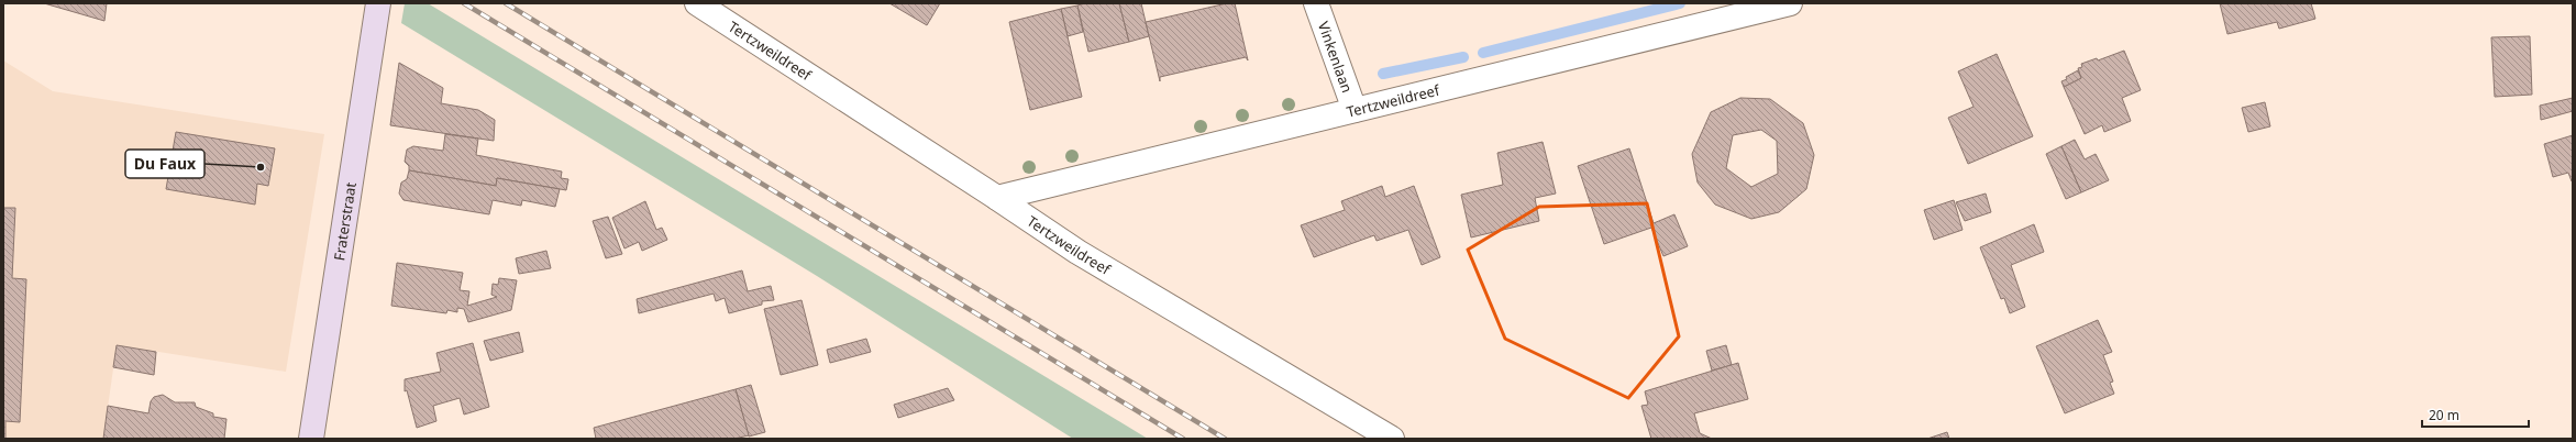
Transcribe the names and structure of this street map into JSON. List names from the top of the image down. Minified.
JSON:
{"streets":{"street":["Tertzweildreef","Vinkenlaan","Fraterstraat"]},"crossings":[["Tertzweildreef","Vinkenlaan"]],"places":["Du Faux"],"scale_bar":"20 m"}
